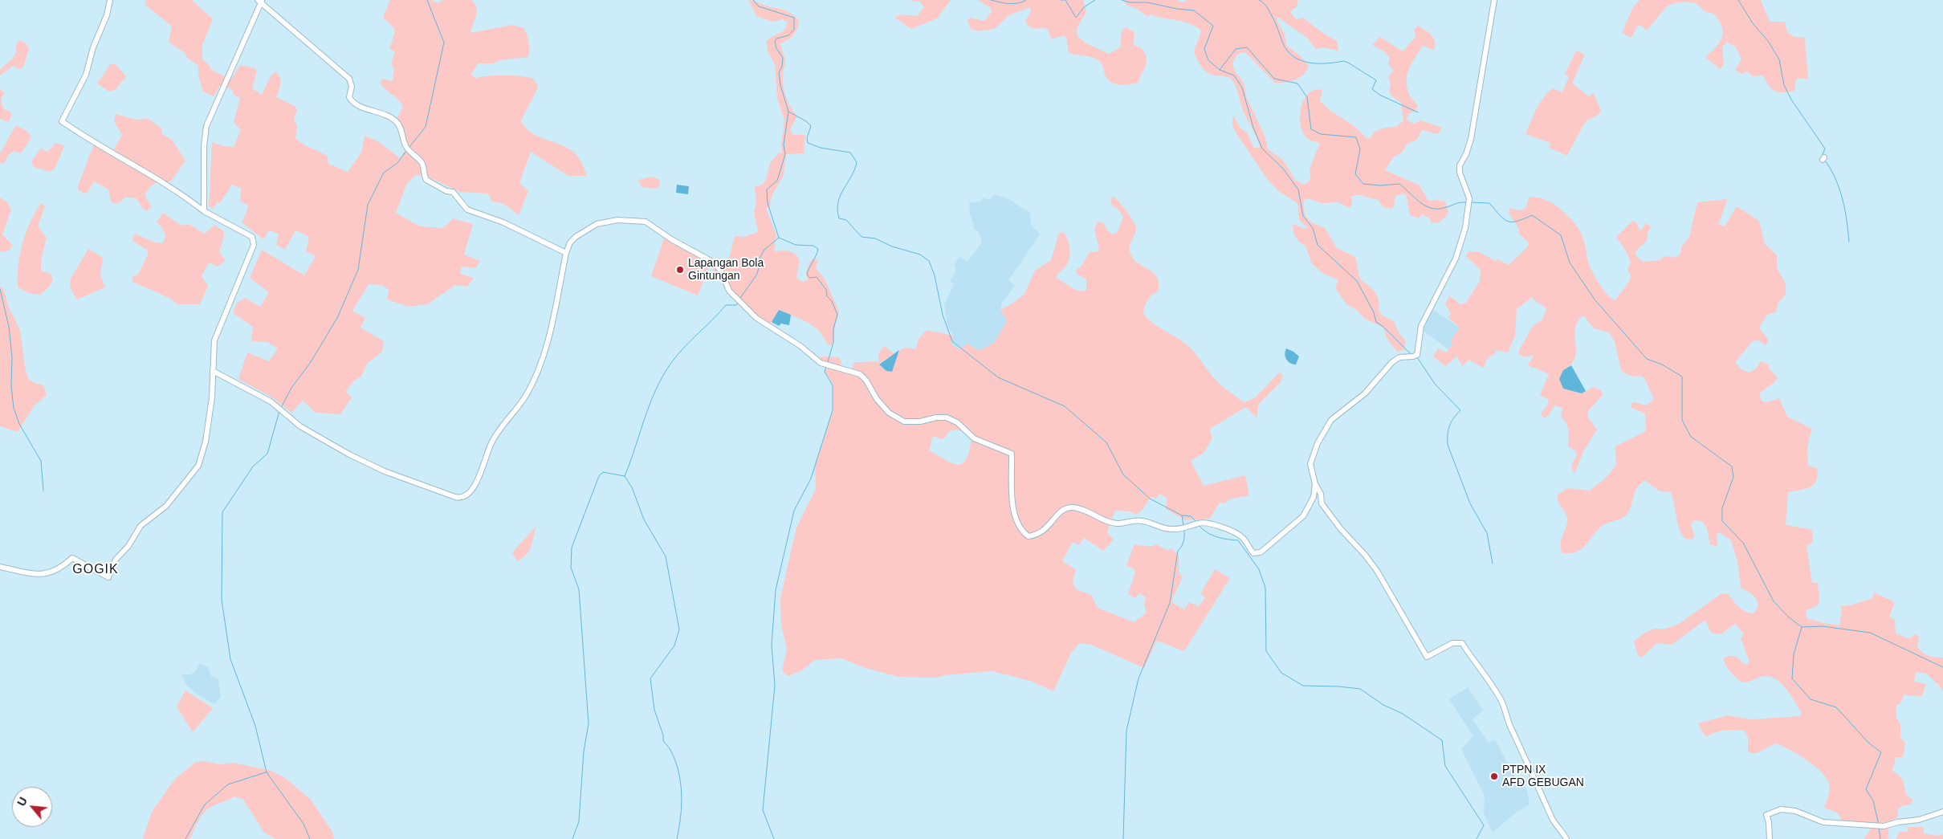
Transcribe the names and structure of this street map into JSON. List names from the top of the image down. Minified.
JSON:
{"districts":["GOGIK"],"places":["Lapangan Bola Gintungan","PTPN IX AFD GEBUGAN"],"north":"top left"}
